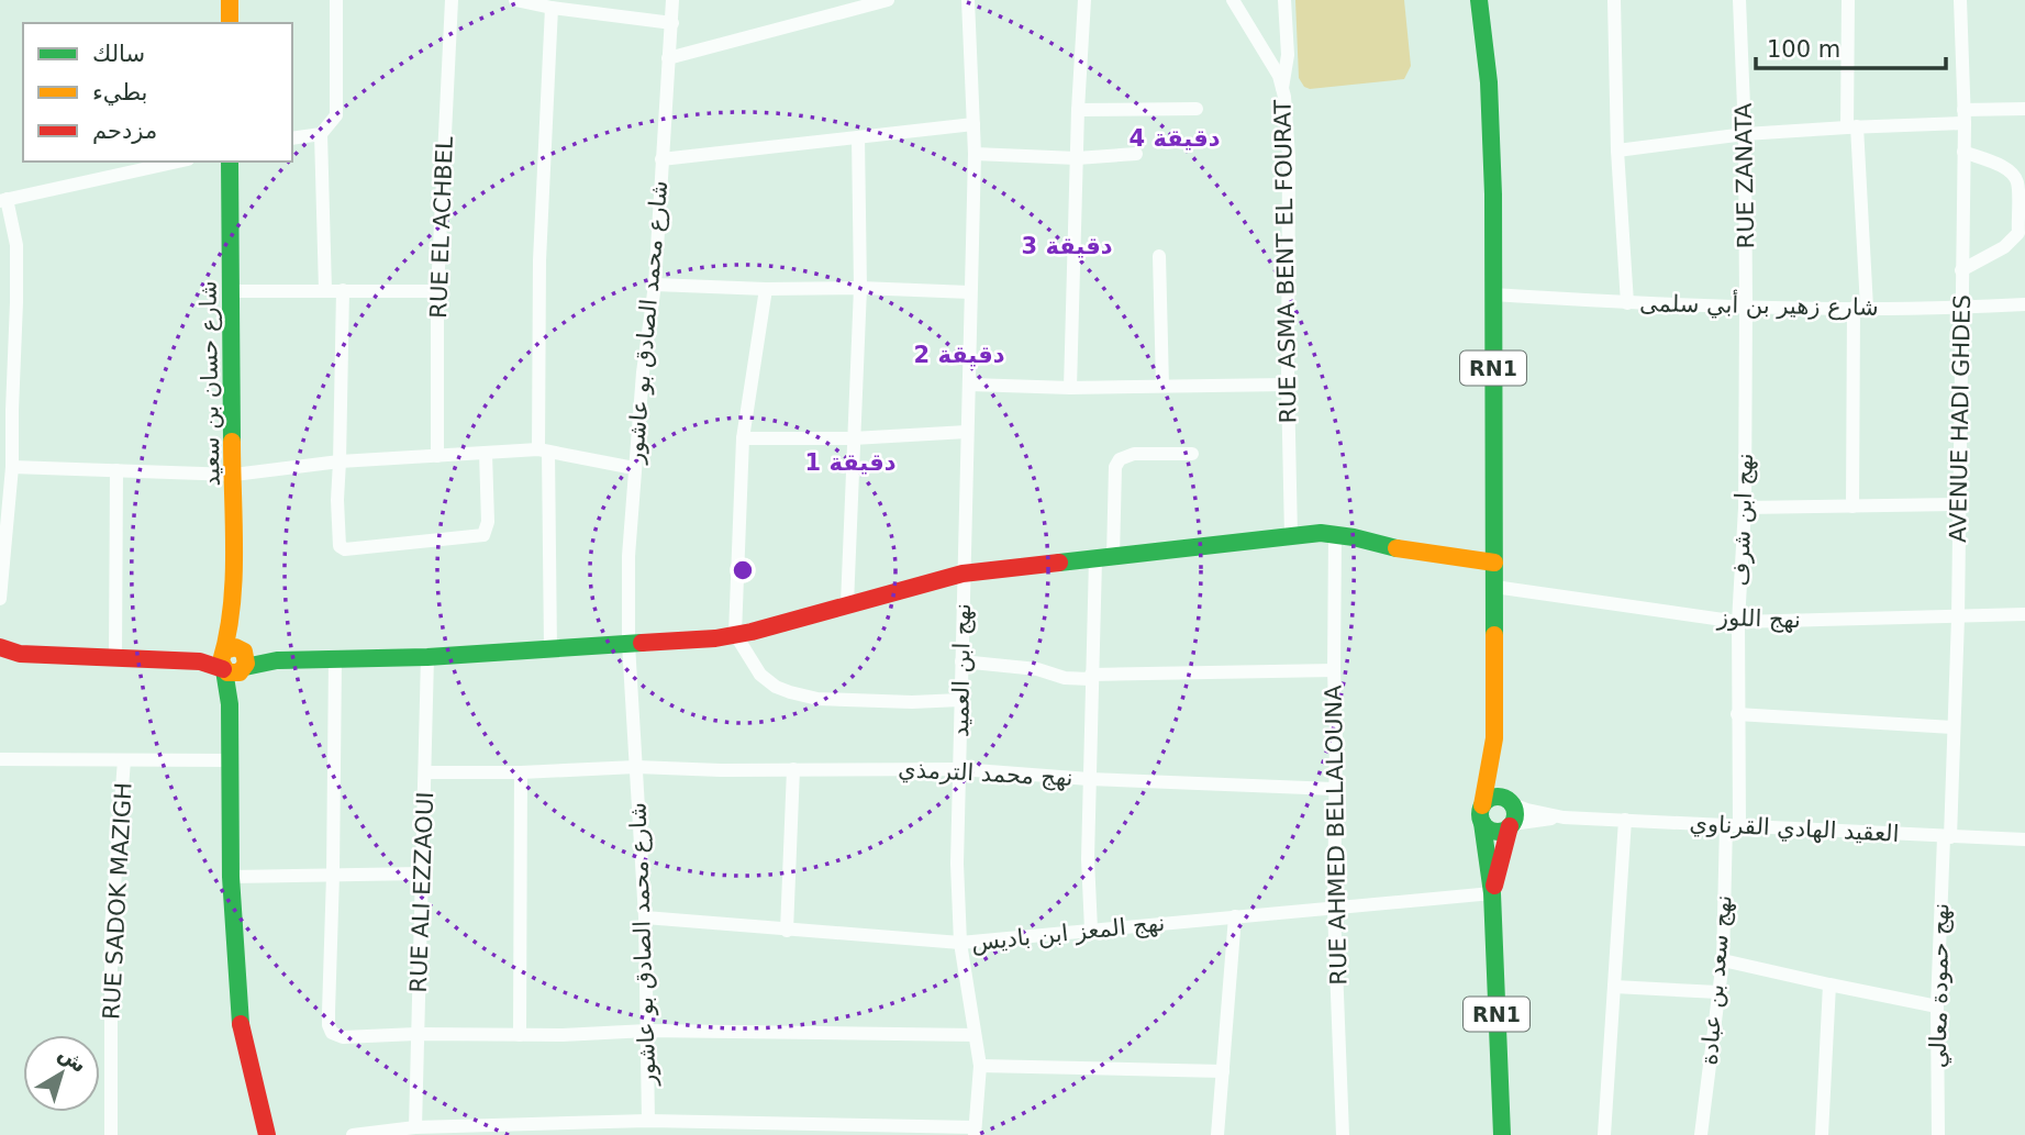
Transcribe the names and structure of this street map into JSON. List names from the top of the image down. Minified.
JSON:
{"streets":{"street":["RUE ZANATA","RUE EL ACHBEL","RUE ASMA BENT EL FOURAT","شارع زهير بن أبي سلمى","شارع محمد الصادق بو عاشور","RN1","شارع حسان بن سعيد","AVENUE HADI GHDES","نهج ابن شرف","نهج اللوز","نهج ابن العميد","نهج محمد الترمذي","العقيد الهادي القرناوي","RUE AHMED BELLALOUNA","RUE ALI EZZAOUI","RUE SADOK MAZIGH","نهج المعز ابن باديس","نهج سعد بن عبادة","نهج حمودة معالي"]},"crossings":[["RUE ZANATA","شارع زهير بن أبي سلمى"],["RUE ZANATA","نهج ابن شرف"],["شارع زهير بن أبي سلمى","RN1"],["شارع زهير بن أبي سلمى","AVENUE HADI GHDES"],["شارع زهير بن أبي سلمى","نهج ابن شرف"],["شارع محمد الصادق بو عاشور","نهج محمد الترمذي"],["شارع محمد الصادق بو عاشور","نهج المعز ابن باديس"],["RN1","نهج اللوز"],["RN1","نهج المعز ابن باديس"],["AVENUE HADI GHDES","نهج اللوز"],["AVENUE HADI GHDES","العقيد الهادي القرناوي"],["AVENUE HADI GHDES","نهج حمودة معالي"],["نهج ابن شرف","نهج اللوز"],["نهج ابن شرف","العقيد الهادي القرناوي"],["نهج ابن شرف","نهج سعد بن عبادة"],["نهج ابن العميد","نهج محمد الترمذي"],["نهج ابن العميد","نهج المعز ابن باديس"],["نهج محمد الترمذي","RUE AHMED BELLALOUNA"],["نهج محمد الترمذي","RUE ALI EZZAOUI"],["العقيد الهادي القرناوي","نهج سعد بن عبادة"],["العقيد الهادي القرناوي","نهج حمودة معالي"],["RUE AHMED BELLALOUNA","نهج المعز ابن باديس"]],"legend":["سالك","بطيء","مزدحم"],"scale_bar":"100 m","north":"top right","rings":["4 دقيقة","3 دقيقة","2 دقيقة","1 دقيقة"]}
